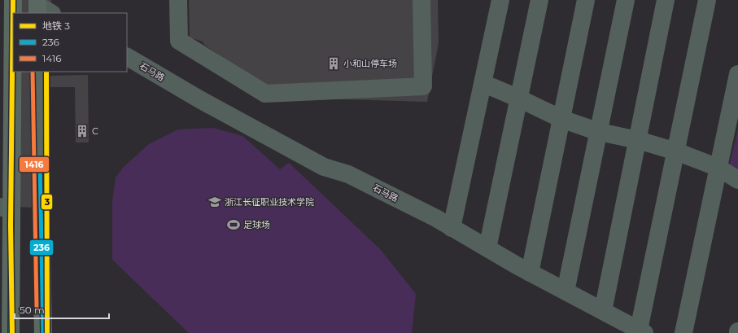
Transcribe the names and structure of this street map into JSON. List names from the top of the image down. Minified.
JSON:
{"streets":{"street":["石马路"]},"places":{"building":["小和山停车场","C"],"school or university":["浙江长征职业技术学院"],"sports":["足球场"]},"lines":["metro line 3","transit line 236","transit line 1416"],"legend":["地铁 3","236","1416"],"scale_bar":"50 m"}
